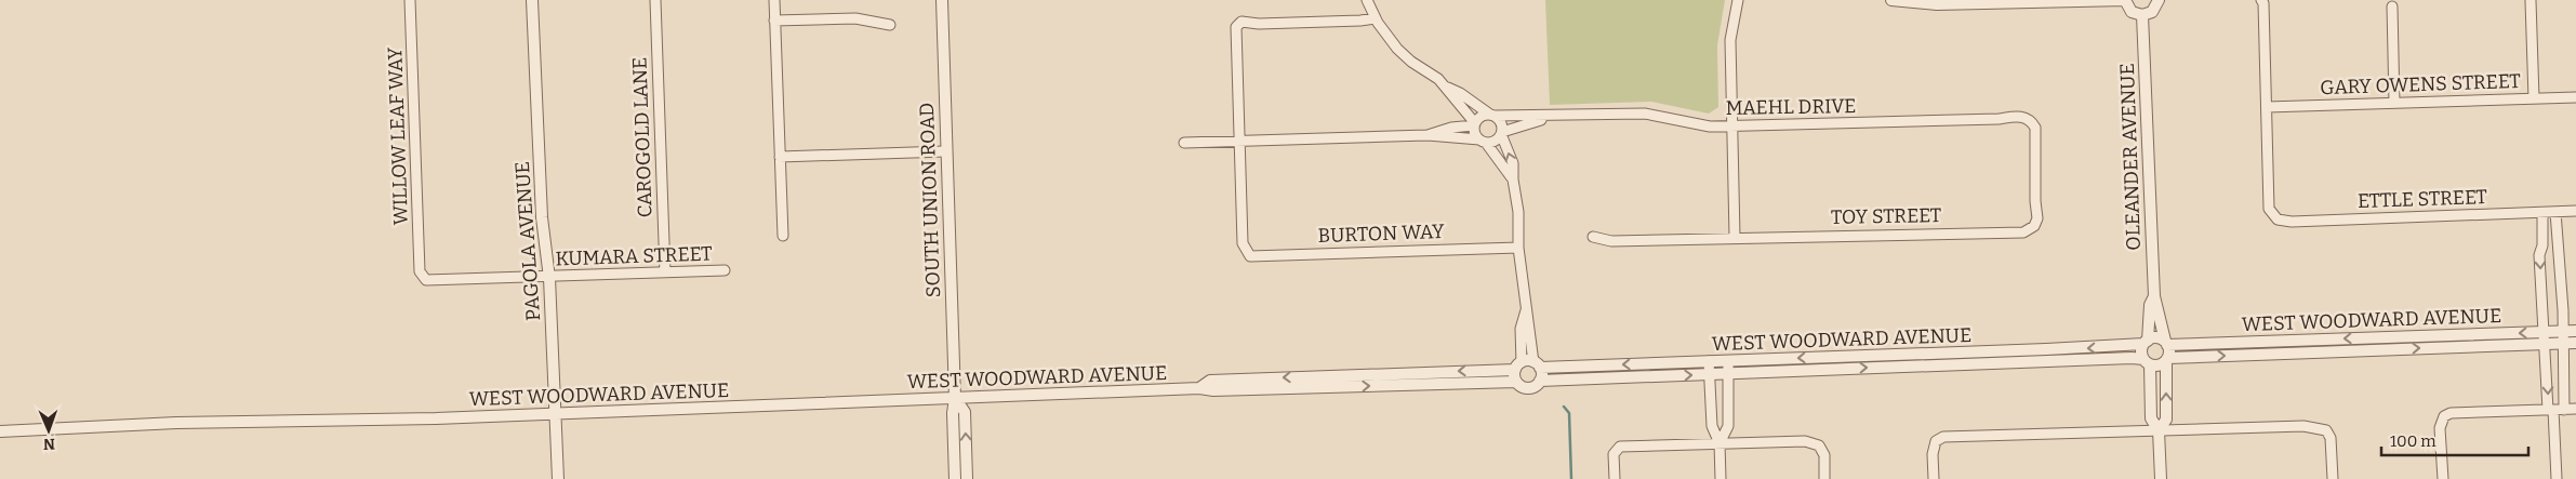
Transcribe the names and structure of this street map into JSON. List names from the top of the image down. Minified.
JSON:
{"streets":{"street":["GARY OWENS STREET","MAEHL DRIVE","WILLOW LEAF WAY","CAROGOLD LANE","OLEANDER AVENUE","ETTLE STREET","SOUTH UNION ROAD","TOY STREET","BURTON WAY","PAGOLA AVENUE","KUMARA STREET","WEST WOODWARD AVENUE"]},"crossings":[["GARY OWENS STREET","ETTLE STREET"],["MAEHL DRIVE","TOY STREET"],["WILLOW LEAF WAY","KUMARA STREET"],["CAROGOLD LANE","KUMARA STREET"],["OLEANDER AVENUE","WEST WOODWARD AVENUE"],["SOUTH UNION ROAD","WEST WOODWARD AVENUE"],["PAGOLA AVENUE","KUMARA STREET"],["PAGOLA AVENUE","WEST WOODWARD AVENUE"]],"scale_bar":"100 m","north":"bottom"}
